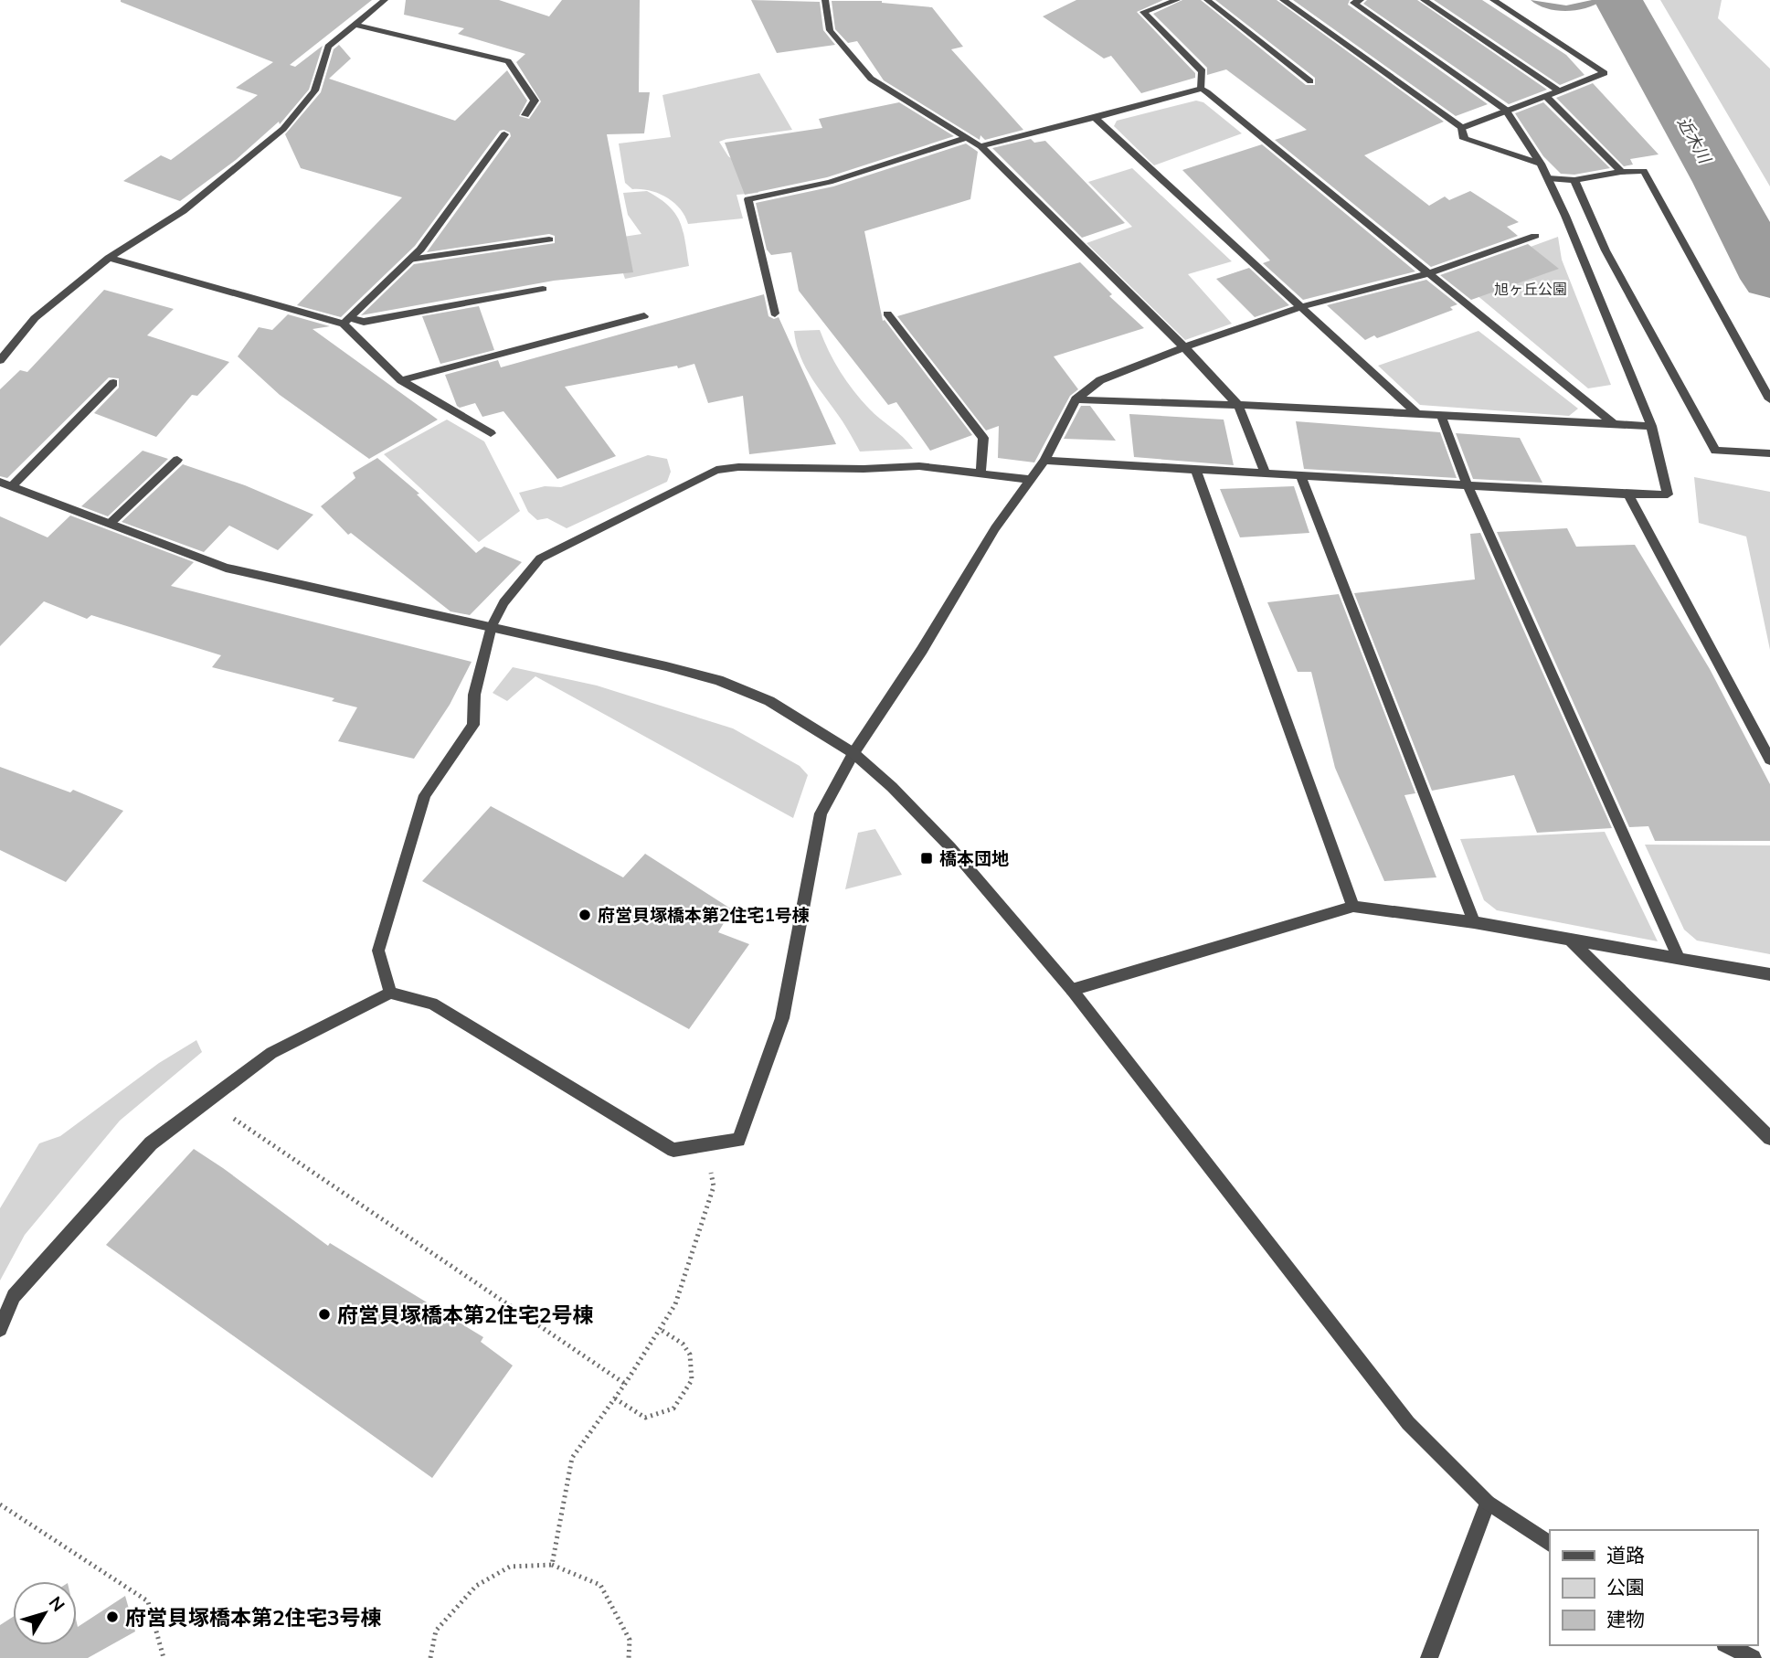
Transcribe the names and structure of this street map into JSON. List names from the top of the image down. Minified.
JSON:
{"water":["近木川"],"parks":["旭ヶ丘公園"],"places":{"transit":["橋本団地"],"other":["府営貝塚橋本第2住宅1号棟","府営貝塚橋本第2住宅2号棟","府営貝塚橋本第2住宅3号棟"]},"legend":["道路","公園","建物"],"north":"top right"}
